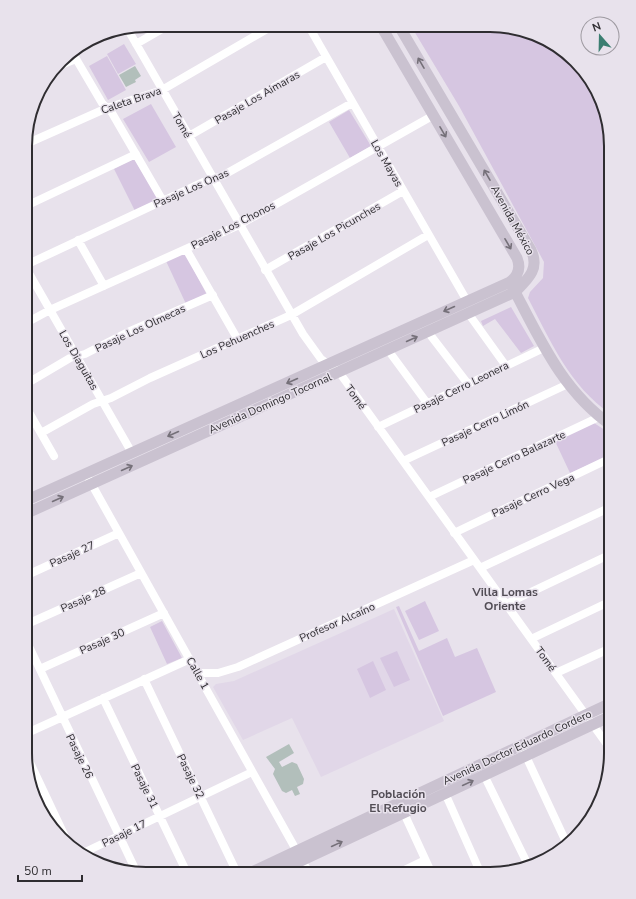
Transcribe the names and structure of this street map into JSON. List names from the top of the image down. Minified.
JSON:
{"streets":{"main road":["Avenida México","Avenida Domingo Tocornal","Avenida Doctor Eduardo Cordero"],"street":["Pasaje Los Aimaras","Caleta Brava","Tomé","Los Mayas","Pasaje Los Onas","Pasaje Los Chonos","Pasaje Los Picunches","Pasaje Los Olmecas","Los Pehuenches","Los Diaguitas","Pasaje Cerro Leonera","Pasaje Cerro Limón","Pasaje Cerro Balazarte","Pasaje Cerro Vega","Pasaje 27","Pasaje 28","Profesor Alcaíno","Pasaje 30","Calle 1","Pasaje 26","Pasaje 32","Pasaje 31","Pasaje 17"]},"crossings":[["Pasaje Los Aimaras","Tomé"],["Pasaje Los Aimaras","Los Mayas"],["Caleta Brava","Tomé"],["Tomé","Pasaje Los Onas"],["Tomé","Pasaje Los Chonos"],["Tomé","Pasaje Los Picunches"],["Tomé","Los Pehuenches"],["Tomé","Pasaje Cerro Leonera"],["Tomé","Avenida Domingo Tocornal"],["Tomé","Pasaje Cerro Limón"],["Tomé","Pasaje Cerro Balazarte"],["Tomé","Pasaje Cerro Vega"],["Tomé","Profesor Alcaíno"],["Tomé","Avenida Doctor Eduardo Cordero"],["Los Mayas","Pasaje Los Onas"],["Los Mayas","Pasaje Los Chonos"],["Los Mayas","Pasaje Los Picunches"],["Los Mayas","Los Pehuenches"],["Los Mayas","Avenida Domingo Tocornal"],["Avenida México","Pasaje Los Chonos"],["Avenida México","Avenida Domingo Tocornal"],["Pasaje Los Chonos","Los Diaguitas"],["Pasaje Los Olmecas","Los Diaguitas"],["Los Pehuenches","Los Diaguitas"],["Los Diaguitas","Avenida Domingo Tocornal"],["Avenida Domingo Tocornal","Calle 1"],["Pasaje 27","Calle 1"],["Pasaje 28","Calle 1"],["Profesor Alcaíno","Calle 1"],["Pasaje 30","Calle 1"],["Pasaje 30","Pasaje 26"],["Calle 1","Avenida Doctor Eduardo Cordero"],["Calle 1","Pasaje 17"],["Pasaje 26","Pasaje 17"],["Pasaje 32","Pasaje 17"],["Pasaje 31","Pasaje 17"]],"districts":["Villa Lomas Oriente","Población El Refugio"],"scale_bar":"50 m","north":"top"}
